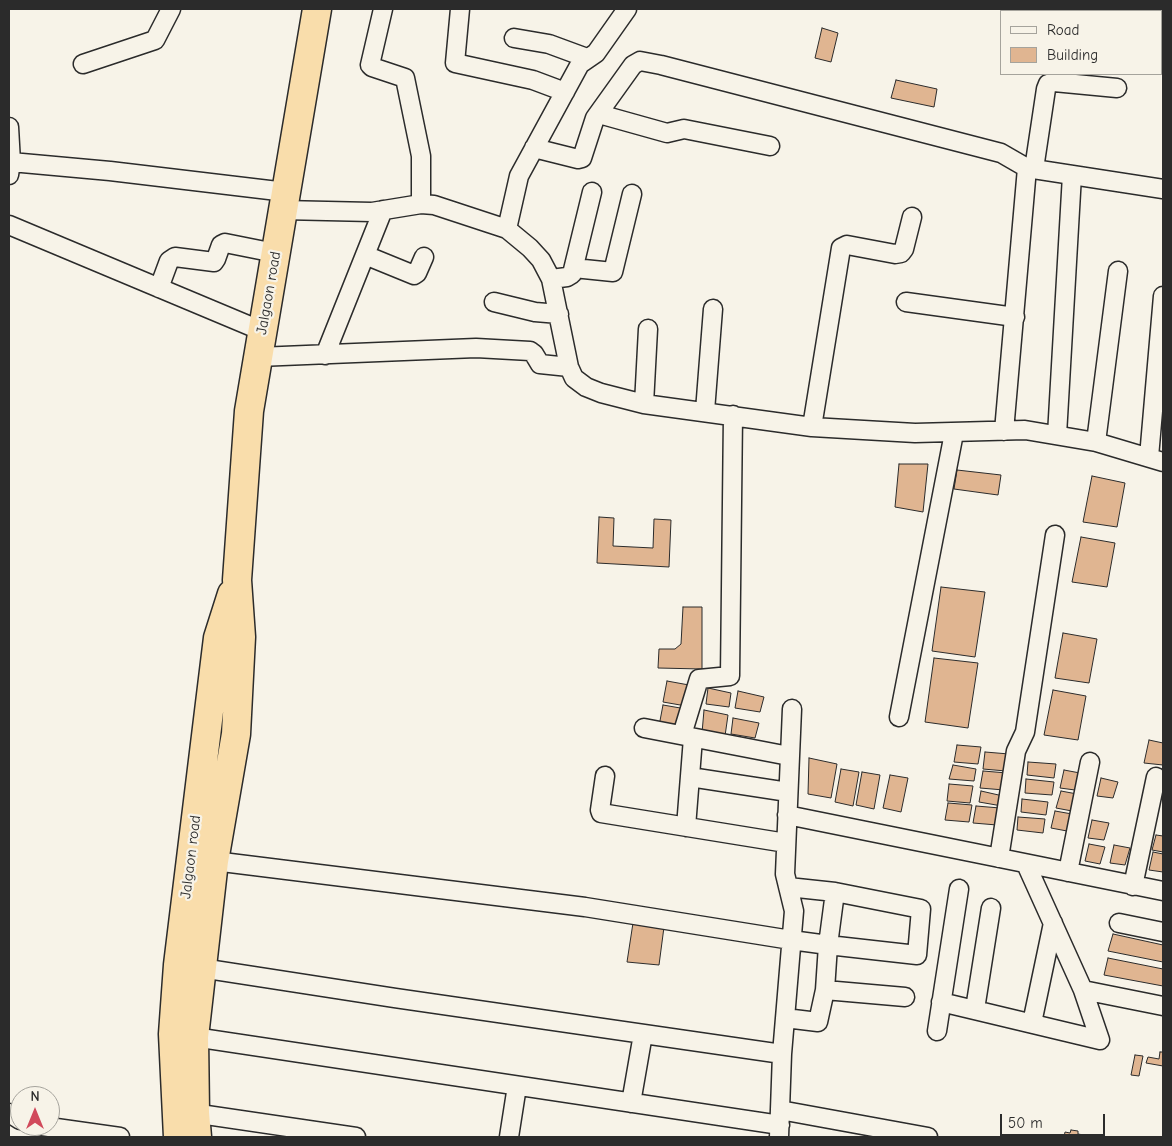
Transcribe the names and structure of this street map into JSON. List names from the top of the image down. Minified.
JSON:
{"streets":{"highway":["Jalgaon road"]},"legend":["Road","Building"],"scale_bar":"50 m","north":"top"}
